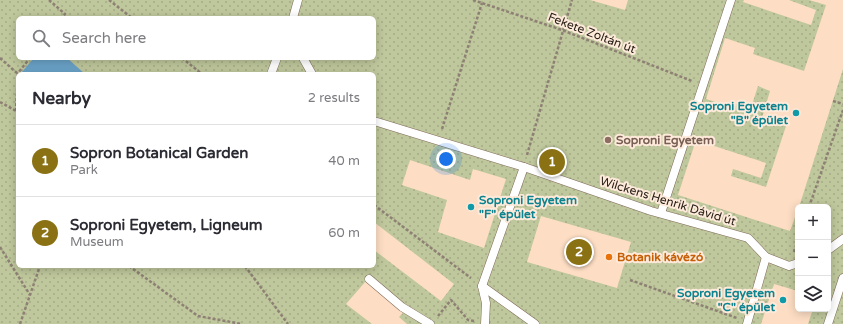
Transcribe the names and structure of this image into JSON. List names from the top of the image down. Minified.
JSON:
{"streets":{"lane":["Wilckens Henrik Dávid út"],"path":["Fekete Zoltán út"]},"places":["Soproni Egyetem \"B\" épület","Soproni Egyetem","Soproni Egyetem \"F\" épület","Botanik kávézó","Soproni Egyetem \"C\" épület"],"page":{"search":"Search here","heading":["Nearby","2 results"],"list":[{"mark":"1","name":"Sopron Botanical Garden","note":"Park","value":"40 m"},{"mark":"2","name":"Soproni Egyetem, Ligneum","note":"Museum","value":"60 m"}],"pins":["1","2"],"map_buttons":["+","−"]}}
